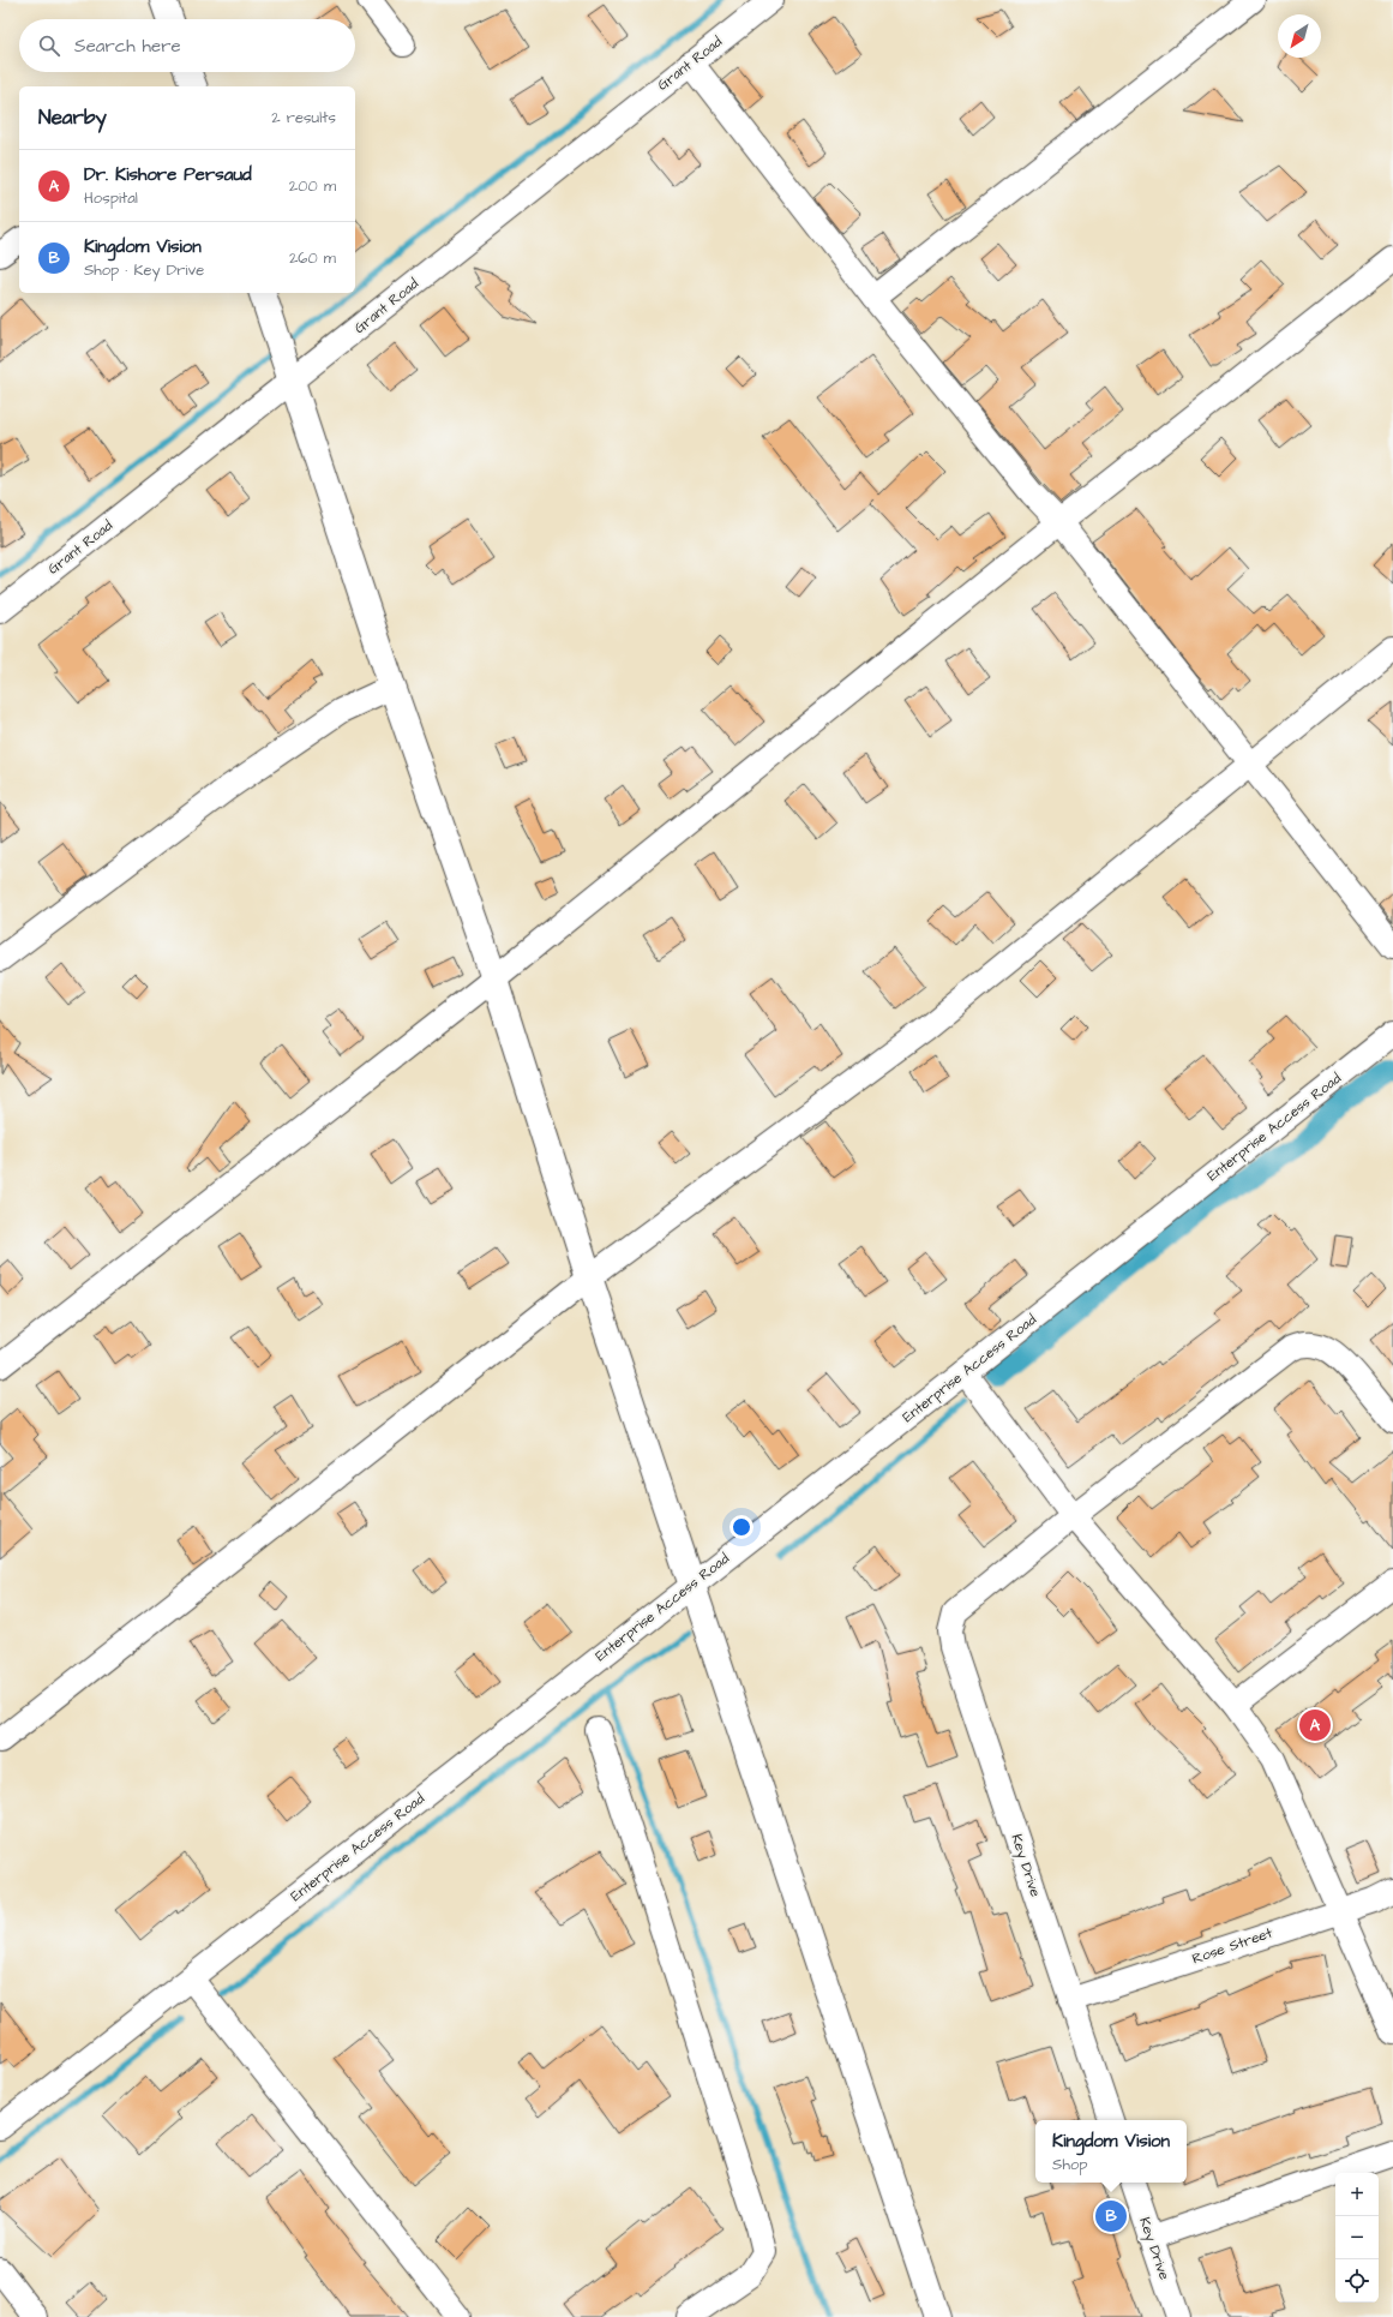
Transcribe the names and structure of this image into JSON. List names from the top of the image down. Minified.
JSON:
{"streets":{"street":["Grant Road","Enterprise Access Road","Key Drive","Rose Street"]},"crossings":[["Key Drive","Rose Street"]],"north":"bottom left","page":{"search":"Search here","heading":["Nearby","2 results"],"list":[{"mark":"A","name":"Dr. Kishore Persaud","note":"Hospital","value":"200 m"},{"mark":"B","name":"Kingdom Vision","note":"Shop · Key Drive","value":"260 m"}],"pins":["A","B"],"popup":["Kingdom Vision","Shop"],"map_buttons":["+","−"]}}
